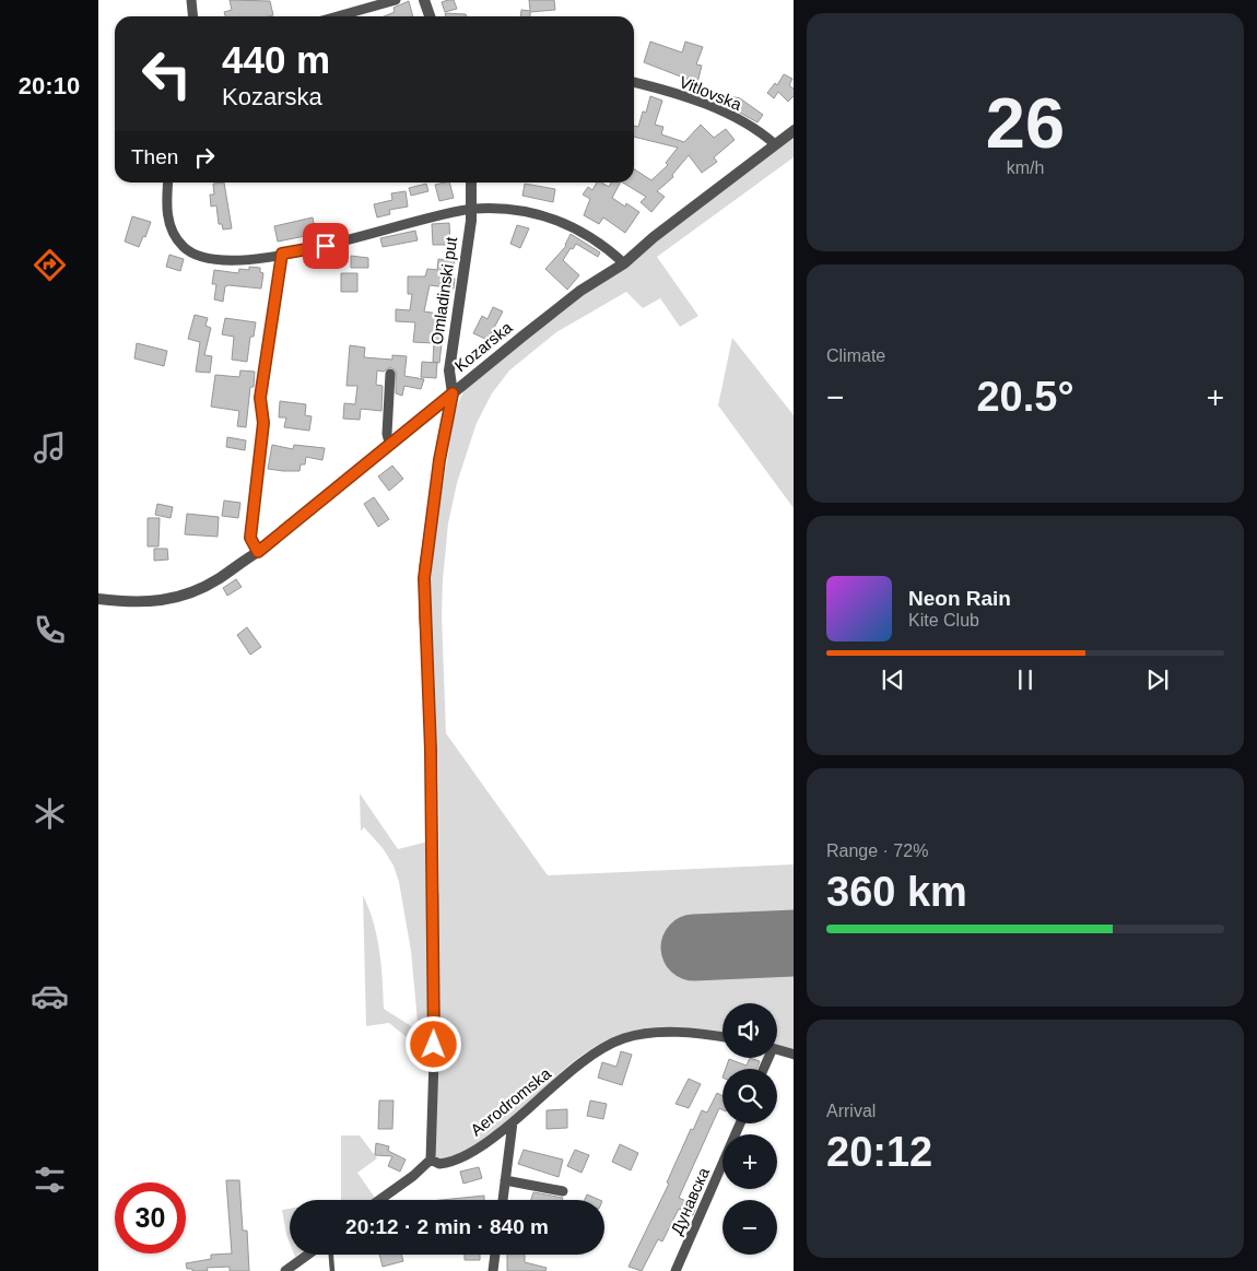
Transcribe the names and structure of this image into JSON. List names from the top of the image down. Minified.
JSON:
{"streets":{"street":["Vitlovska","Omladinski put","Kozarska","Aerodromska","Дунавска"]},"crossings":[["Vitlovska","Kozarska"],["Omladinski put","Kozarska"]],"page":{"tabs":"20:10","tile":[["26","km/h"],"Climate",["Range · 72%","360 km"],["Arrival","20:12"]],"turn":["440 m","Kozarska"],"then":"Then","heat":["−","20.5°","+"],"song":["Neon Rain","Kite Club"],"map_buttons":["+","−"],"limit":"30","trip":"20:12 · 2 min · 840 m"}}
